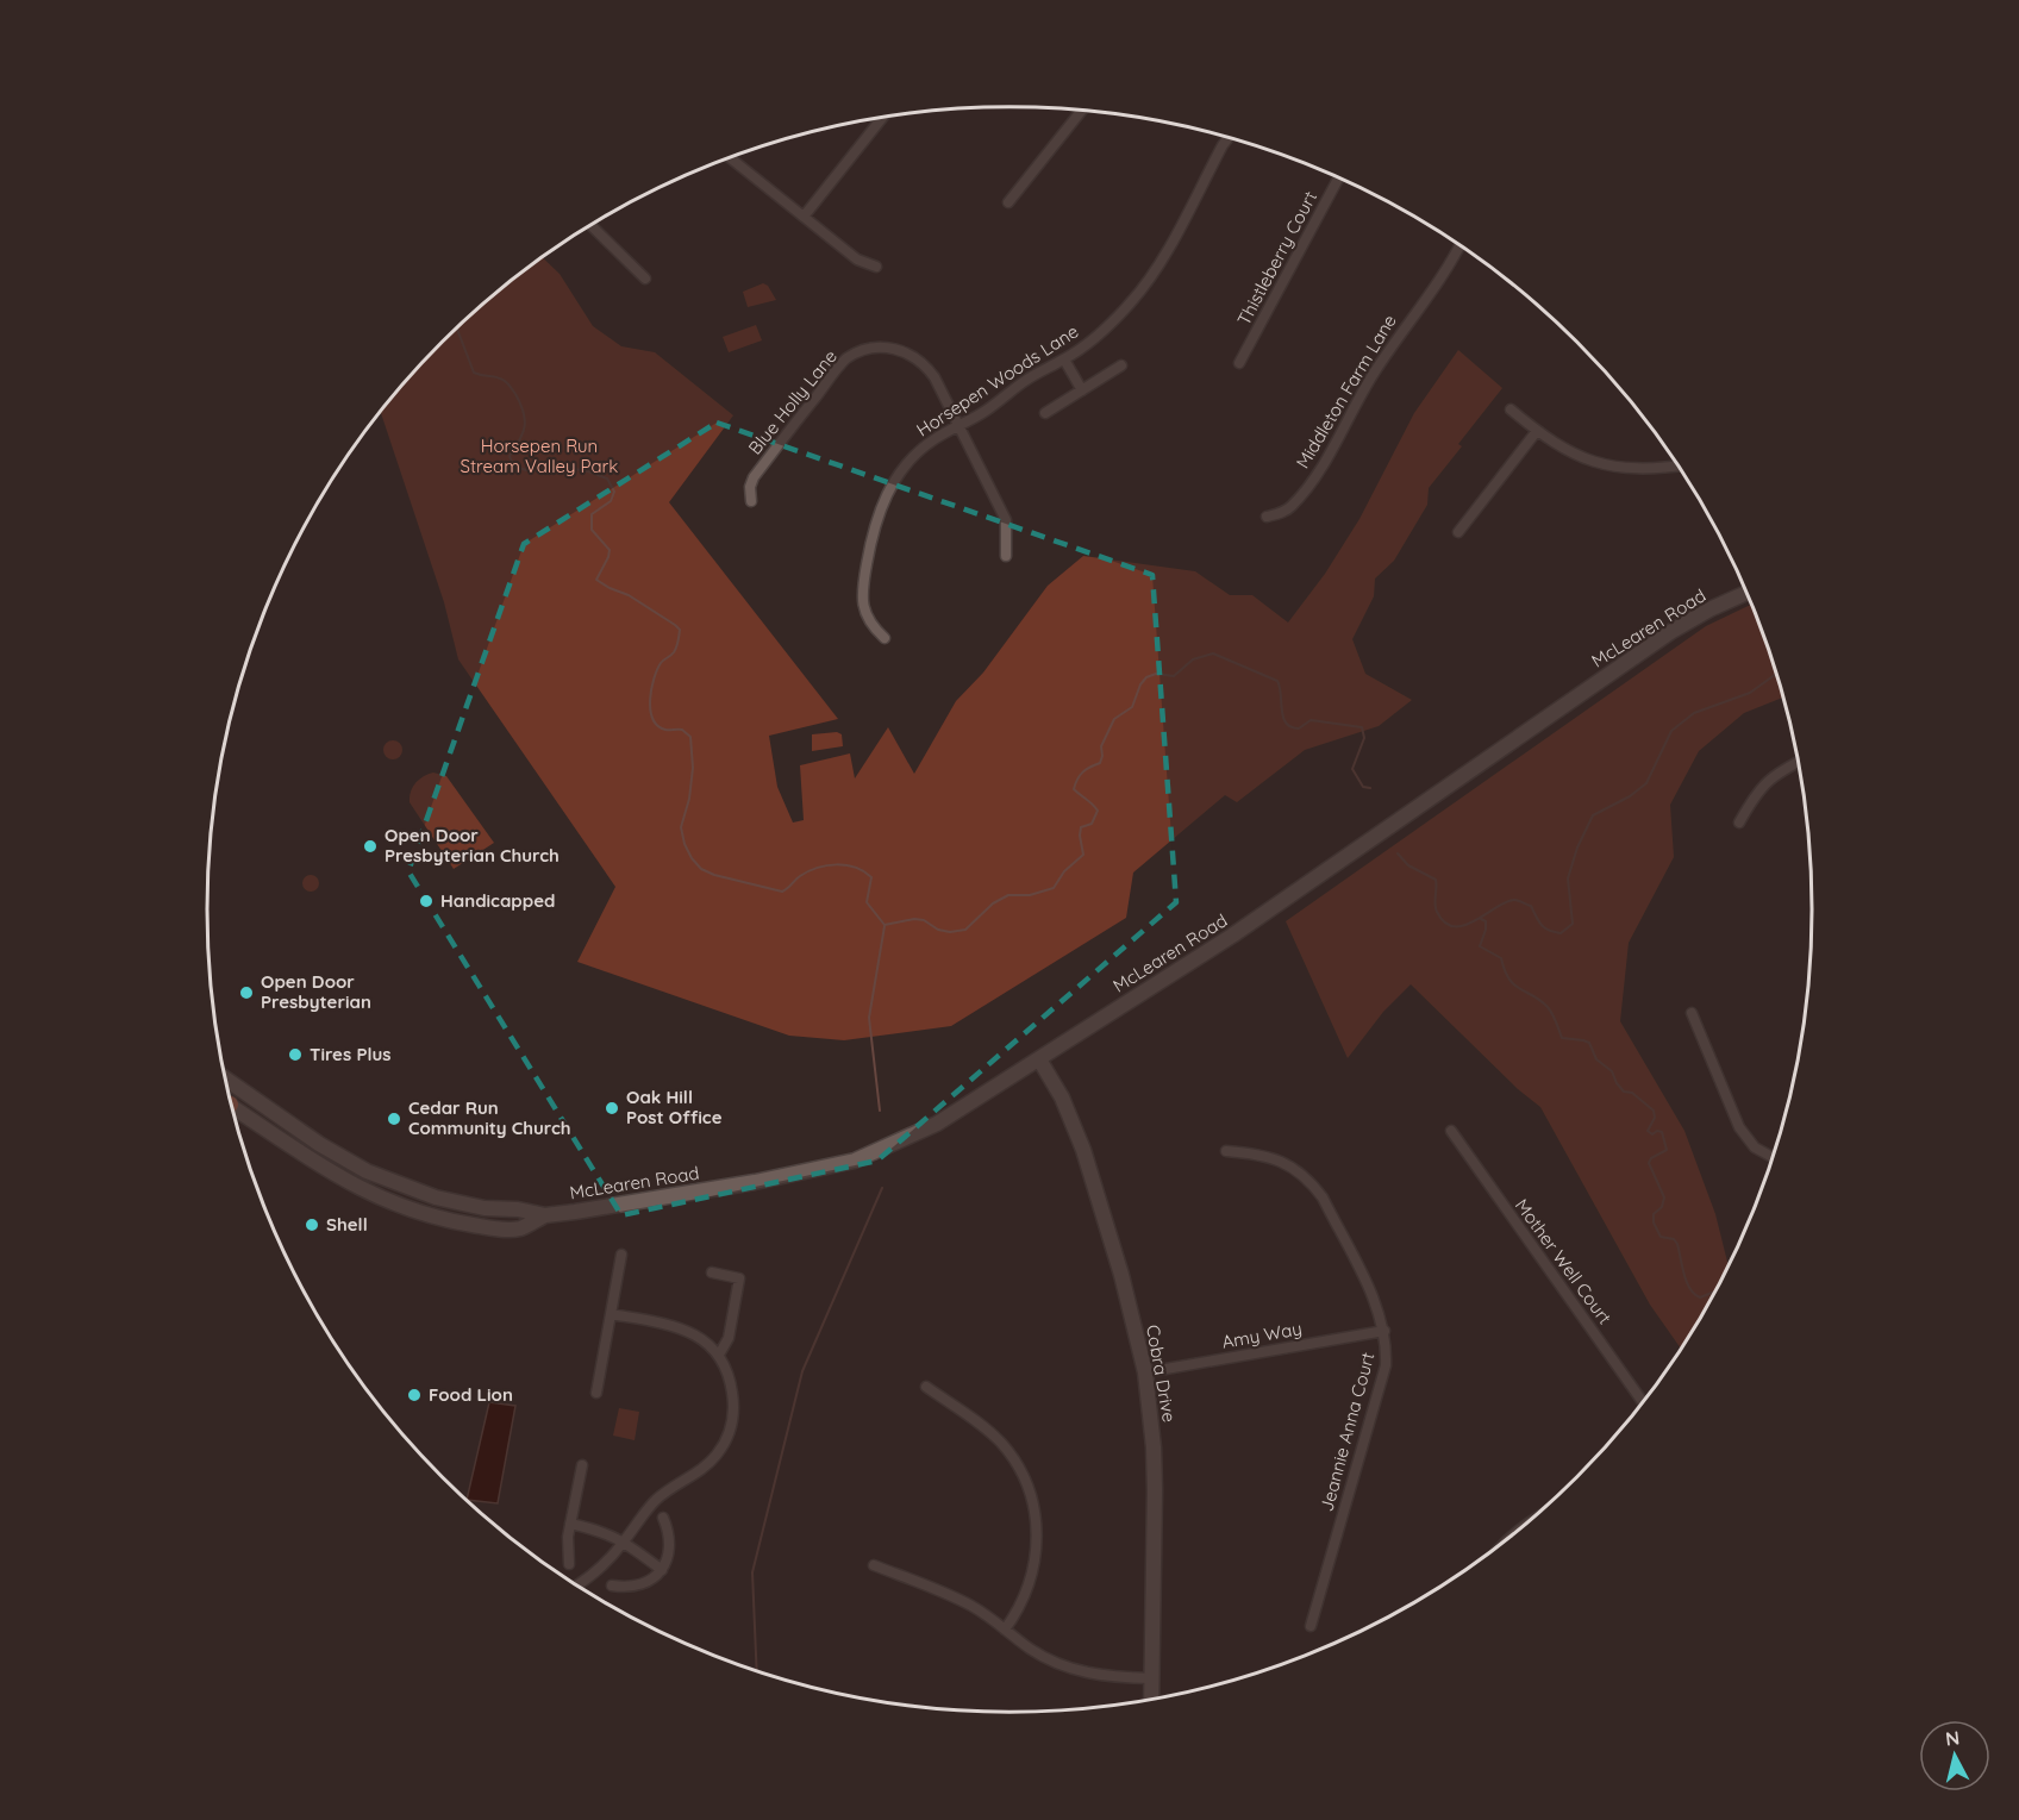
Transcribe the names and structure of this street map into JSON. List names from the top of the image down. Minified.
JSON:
{"streets":{"main road":["McLearen Road","Cobra Drive"],"street":["Thistleberry Court","Horsepen Woods Lane","Middleton Farm Lane","Blue Holly Lane","Mother Well Court","Amy Way","Jeannie Anna Court"]},"crossings":[["Horsepen Woods Lane","Blue Holly Lane"],["McLearen Road","Cobra Drive"],["Amy Way","Cobra Drive"],["Amy Way","Jeannie Anna Court"]],"parks":["Horsepen Run Stream Valley Park"],"places":["Open Door Presbyterian Church","Handicapped","Open Door Presbyterian","Tires Plus","Oak Hill Post Office","Cedar Run Community Church","Shell","Food Lion"],"north":"top"}
